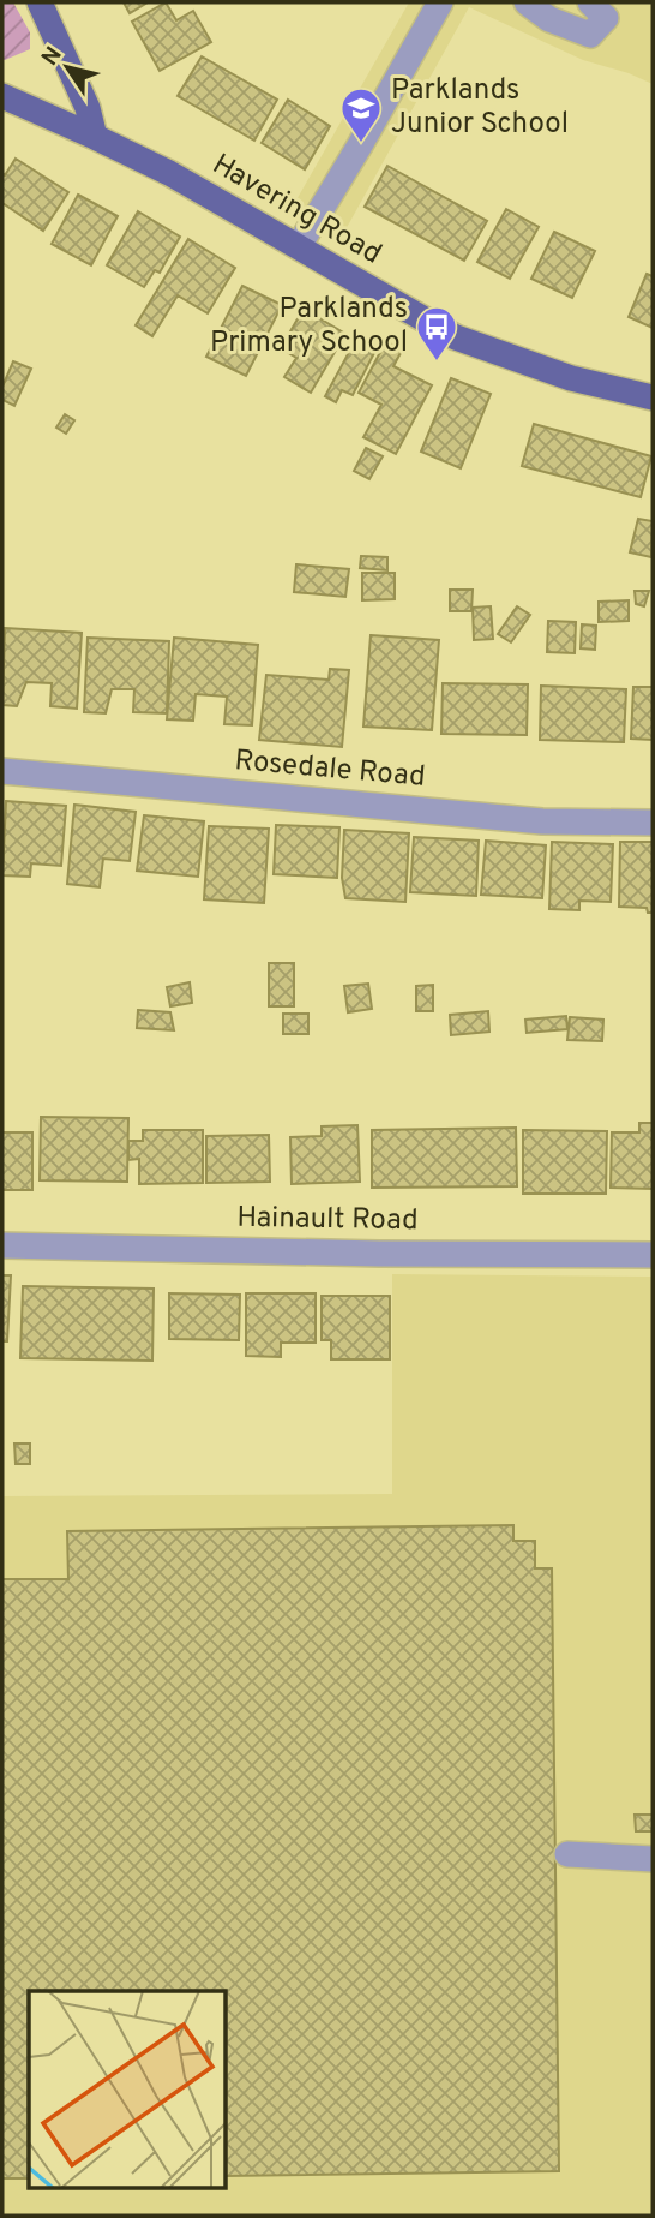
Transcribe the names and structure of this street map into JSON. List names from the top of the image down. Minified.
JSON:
{"streets":{"main road":["Havering Road"],"street":["Rosedale Road","Hainault Road"]},"places":{"school or university":["Parklands Junior School"],"bus stop":["Parklands Primary School"]},"north":"top left"}
